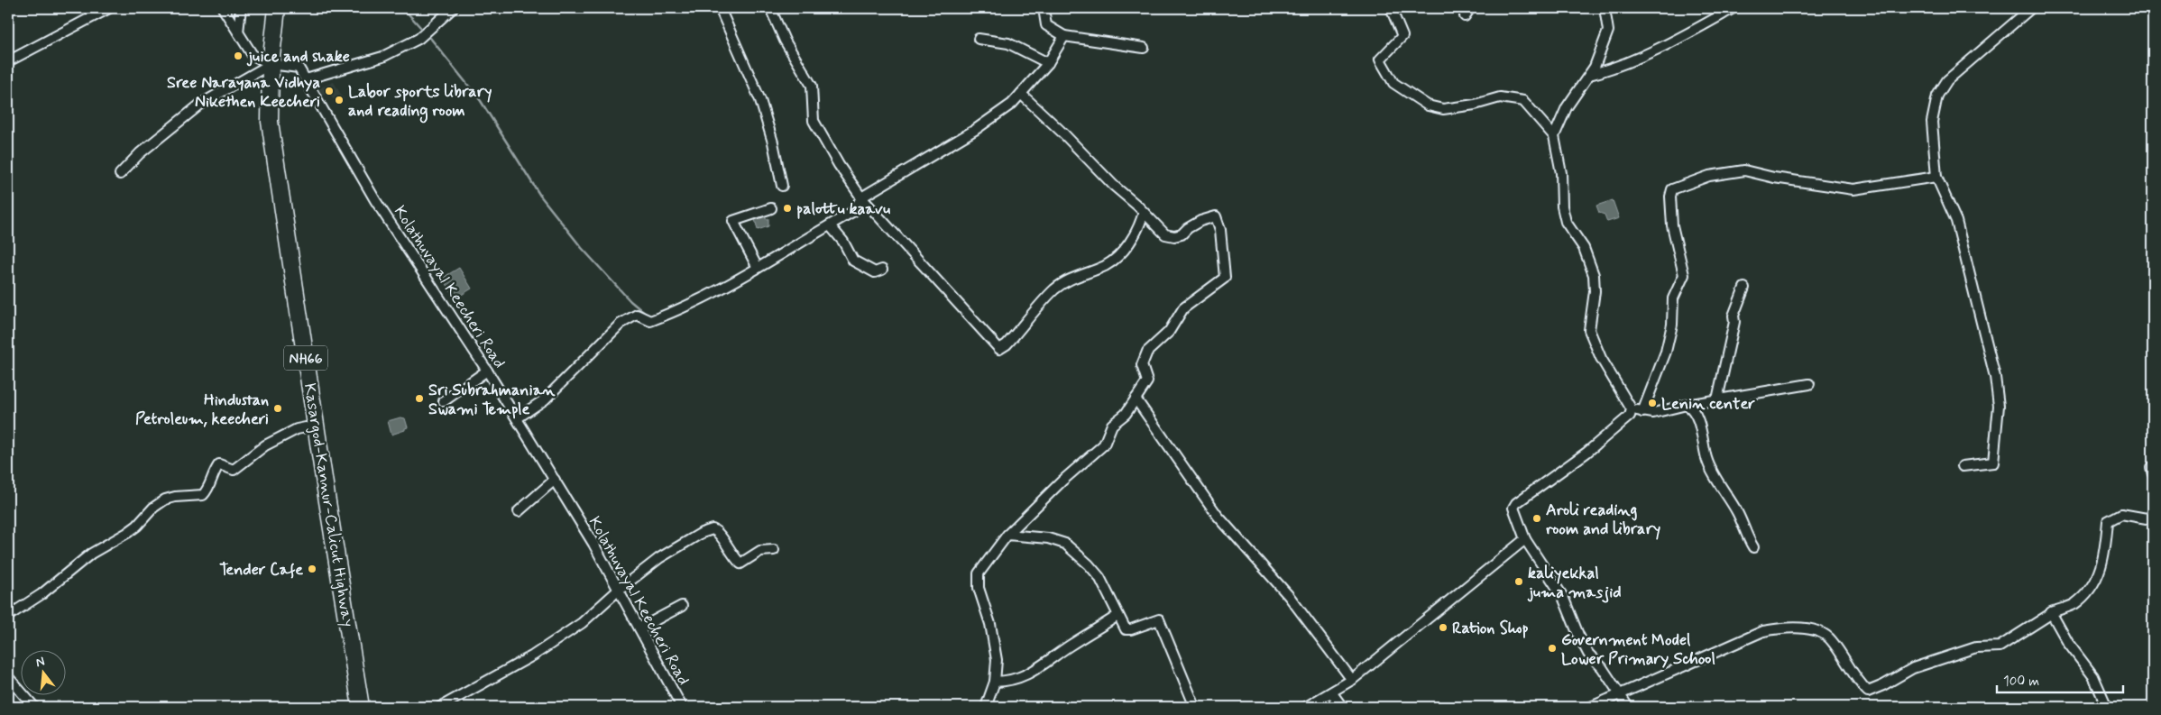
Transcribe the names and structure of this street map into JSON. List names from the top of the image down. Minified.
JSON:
{"streets":{"highway":["NH66","Kasargod-Kannur-Calicut Highway"],"street":["Kolathuvayal Keecheri Road"]},"crossings":[["Kolathuvayal Keecheri Road","Kasargod-Kannur-Calicut Highway"]],"places":["juice and shake","Sree Narayana Vidhya Nikethen Keecheri","Labor sports library and reading room","palottu kaavu","Sri Subrahmanian Swami Temple","Lenin center","Hindustan Petroleum, keecheri","Aroli reading room and library","Tender Cafe","kaliyekkal juma masjid","Ration Shop","Government Model Lower Primary School"],"scale_bar":"100 m","north":"top"}
